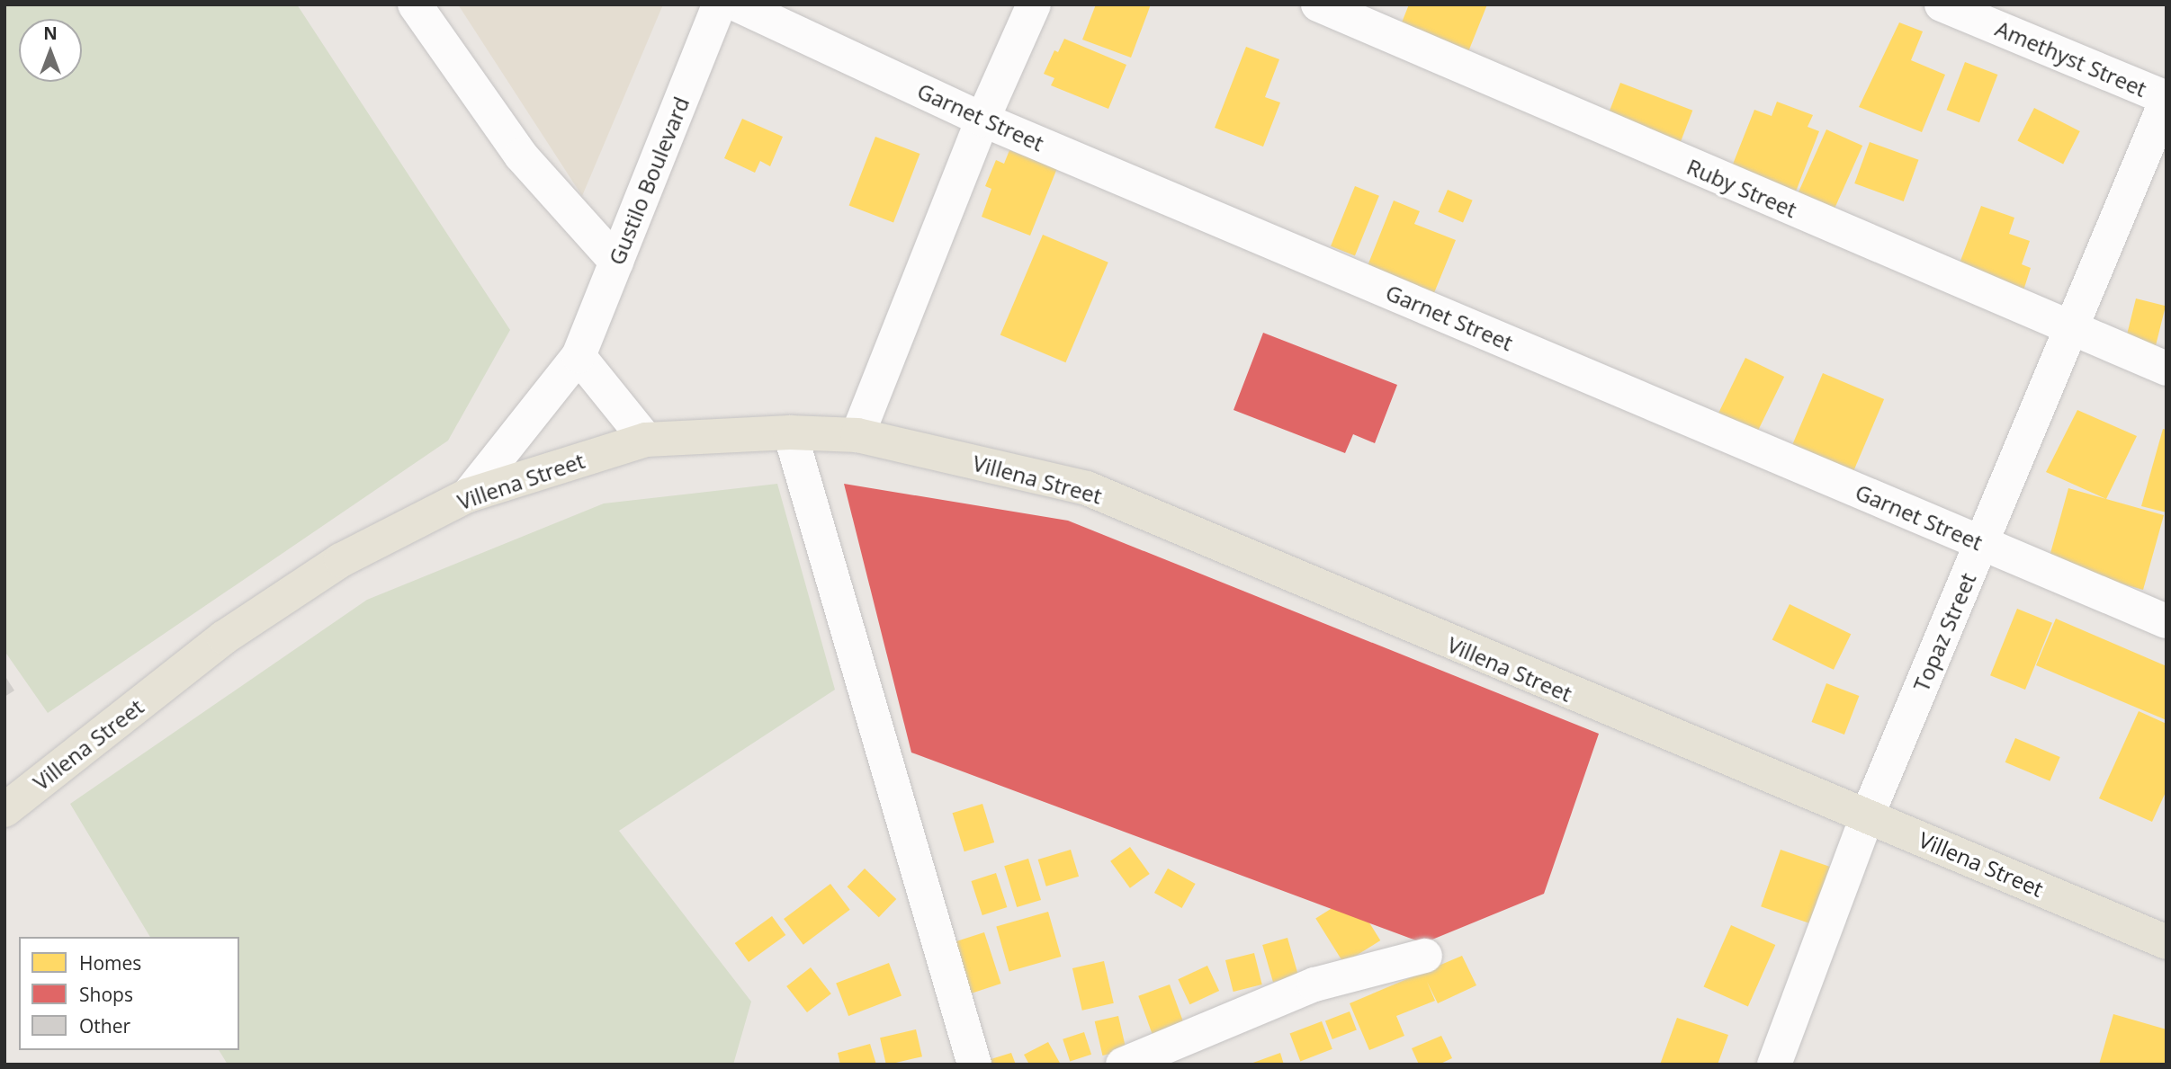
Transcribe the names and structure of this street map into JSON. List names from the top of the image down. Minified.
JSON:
{"streets":{"main road":["Villena Street"],"street":["Amethyst Street","Garnet Street","Gustilo Boulevard","Ruby Street","Topaz Street"]},"crossings":[["Amethyst Street","Topaz Street"],["Garnet Street","Topaz Street"],["Gustilo Boulevard","Villena Street"],["Ruby Street","Topaz Street"],["Villena Street","Topaz Street"]],"legend":["Homes","Shops","Other"],"north":"top"}
